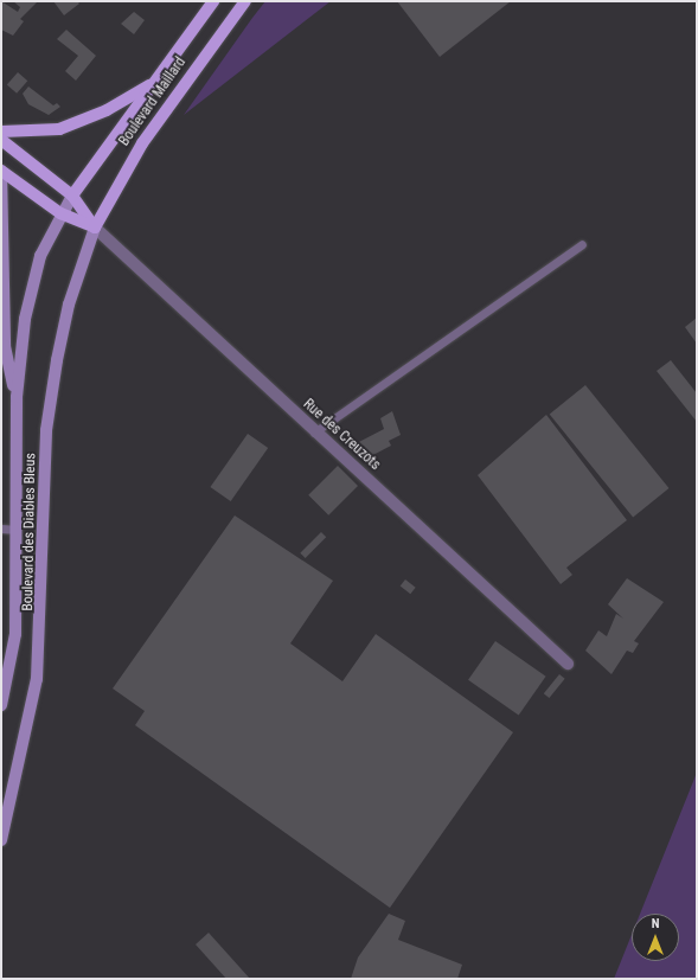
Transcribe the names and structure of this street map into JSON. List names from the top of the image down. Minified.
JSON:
{"streets":{"main road":["Boulevard Maillard","Boulevard des Diables Bleus"],"street":["Rue des Creuzots"]},"crossings":[["Boulevard Maillard","Rue des Creuzots"],["Boulevard Maillard","Boulevard des Diables Bleus"],["Rue des Creuzots","Boulevard des Diables Bleus"]],"north":"top"}
